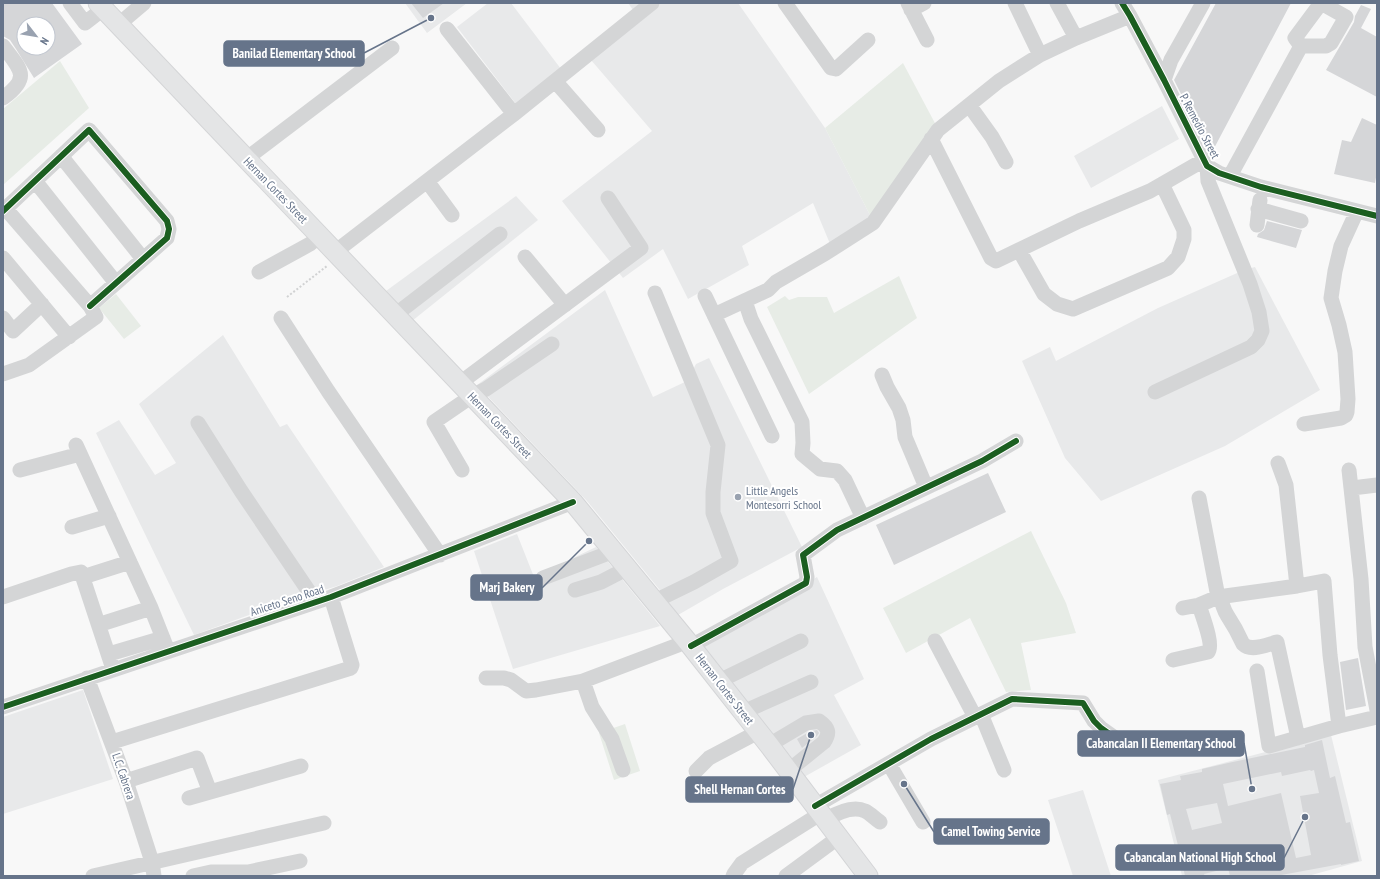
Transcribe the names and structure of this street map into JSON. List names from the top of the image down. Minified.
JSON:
{"streets":{"main road":["Hernan Cortes Street"],"street":["P. Remedio Street","Aniceto Seno Road","L.C. Cabrera"]},"crossings":[["Hernan Cortes Street","Aniceto Seno Road"],["Aniceto Seno Road","L.C. Cabrera"]],"places":["Banilad Elementary School","Little Angels Montesorri School","Marj Bakery","Shell Hernan Cortes","Camel Towing Service","Cabancalan II Elementary School","Cabancalan National High School"],"north":"bottom right"}
